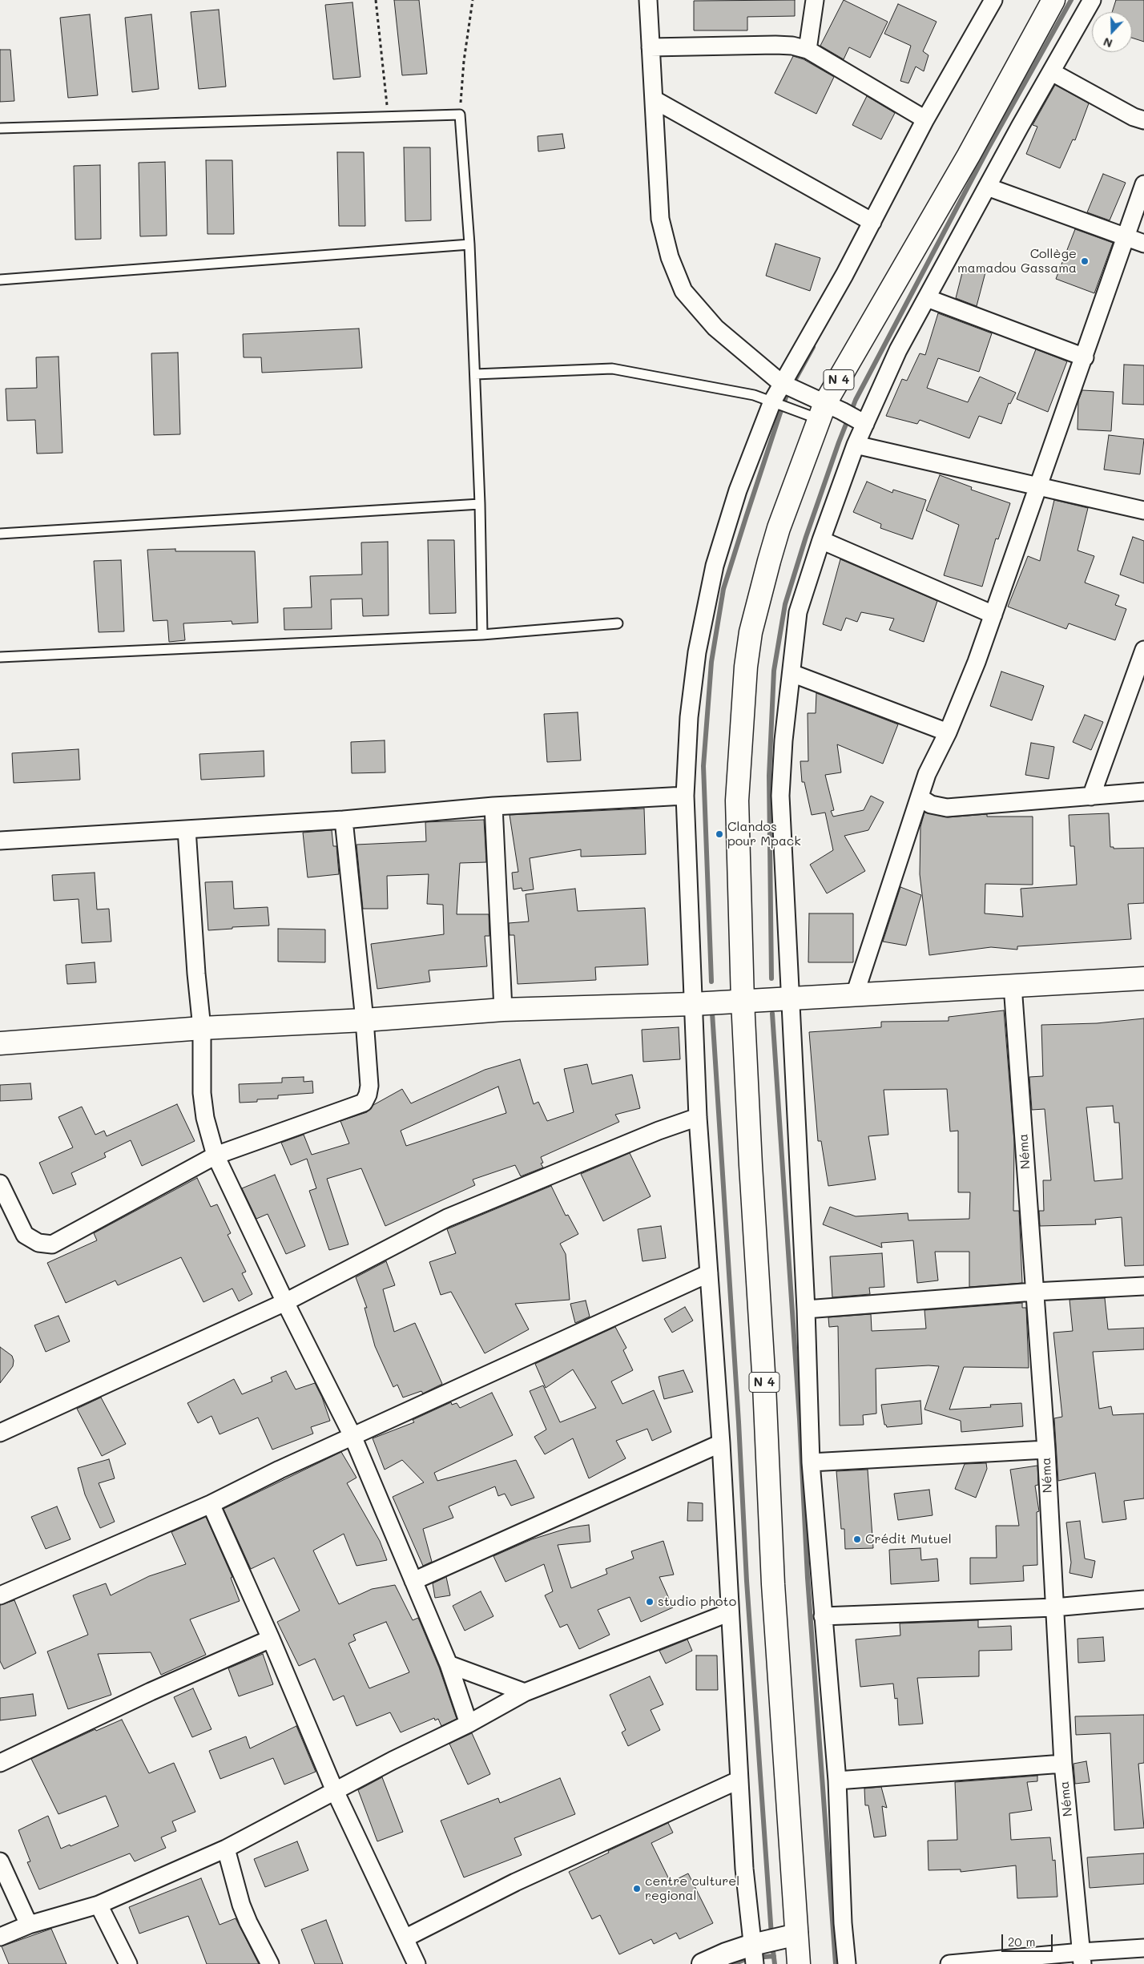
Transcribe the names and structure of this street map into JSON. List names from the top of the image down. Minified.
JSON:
{"streets":{"main road":["N 4"],"street":["Néma"]},"places":["Collège mamadou Gassama","Clandos pour Mpack","Crédit Mutuel","studio photo","centre culturel regional"],"scale_bar":"20 m","north":"bottom"}
